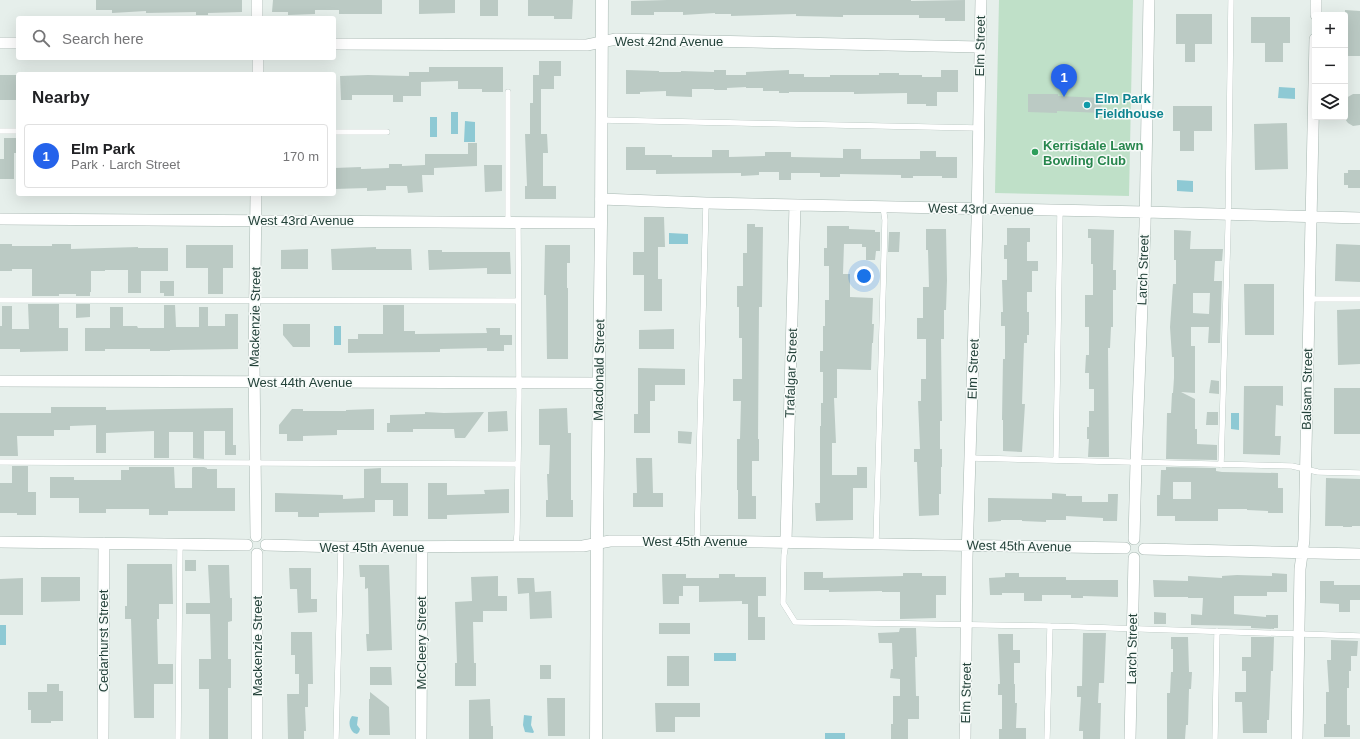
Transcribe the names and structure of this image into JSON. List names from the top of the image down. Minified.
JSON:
{"streets":{"street":["West 42nd Avenue","Elm Street","West 43rd Avenue","Larch Street","Mackenzie Street","Macdonald Street","Trafalgar Street","West 44th Avenue","Balsam Street","West 45th Avenue","Cedarhurst Street","McCleery Street"]},"crossings":[["West 42nd Avenue","Elm Street"],["West 42nd Avenue","Macdonald Street"],["Elm Street","West 43rd Avenue"],["Elm Street","West 45th Avenue"],["West 43rd Avenue","Larch Street"],["West 43rd Avenue","Mackenzie Street"],["West 43rd Avenue","Macdonald Street"],["West 43rd Avenue","Trafalgar Street"],["West 43rd Avenue","Balsam Street"],["Larch Street","West 45th Avenue"],["Mackenzie Street","West 44th Avenue"],["Mackenzie Street","West 45th Avenue"],["Macdonald Street","West 44th Avenue"],["Macdonald Street","West 45th Avenue"],["Trafalgar Street","West 45th Avenue"],["West 45th Avenue","McCleery Street"]],"places":["Elm Park Fieldhouse","Kerrisdale Lawn Bowling Club"],"page":{"map_buttons":["+","−"],"search":"Search here","pins":"1","heading":"Nearby","list":[{"mark":"1","name":"Elm Park","note":"Park · Larch Street","value":"170 m"}]}}
